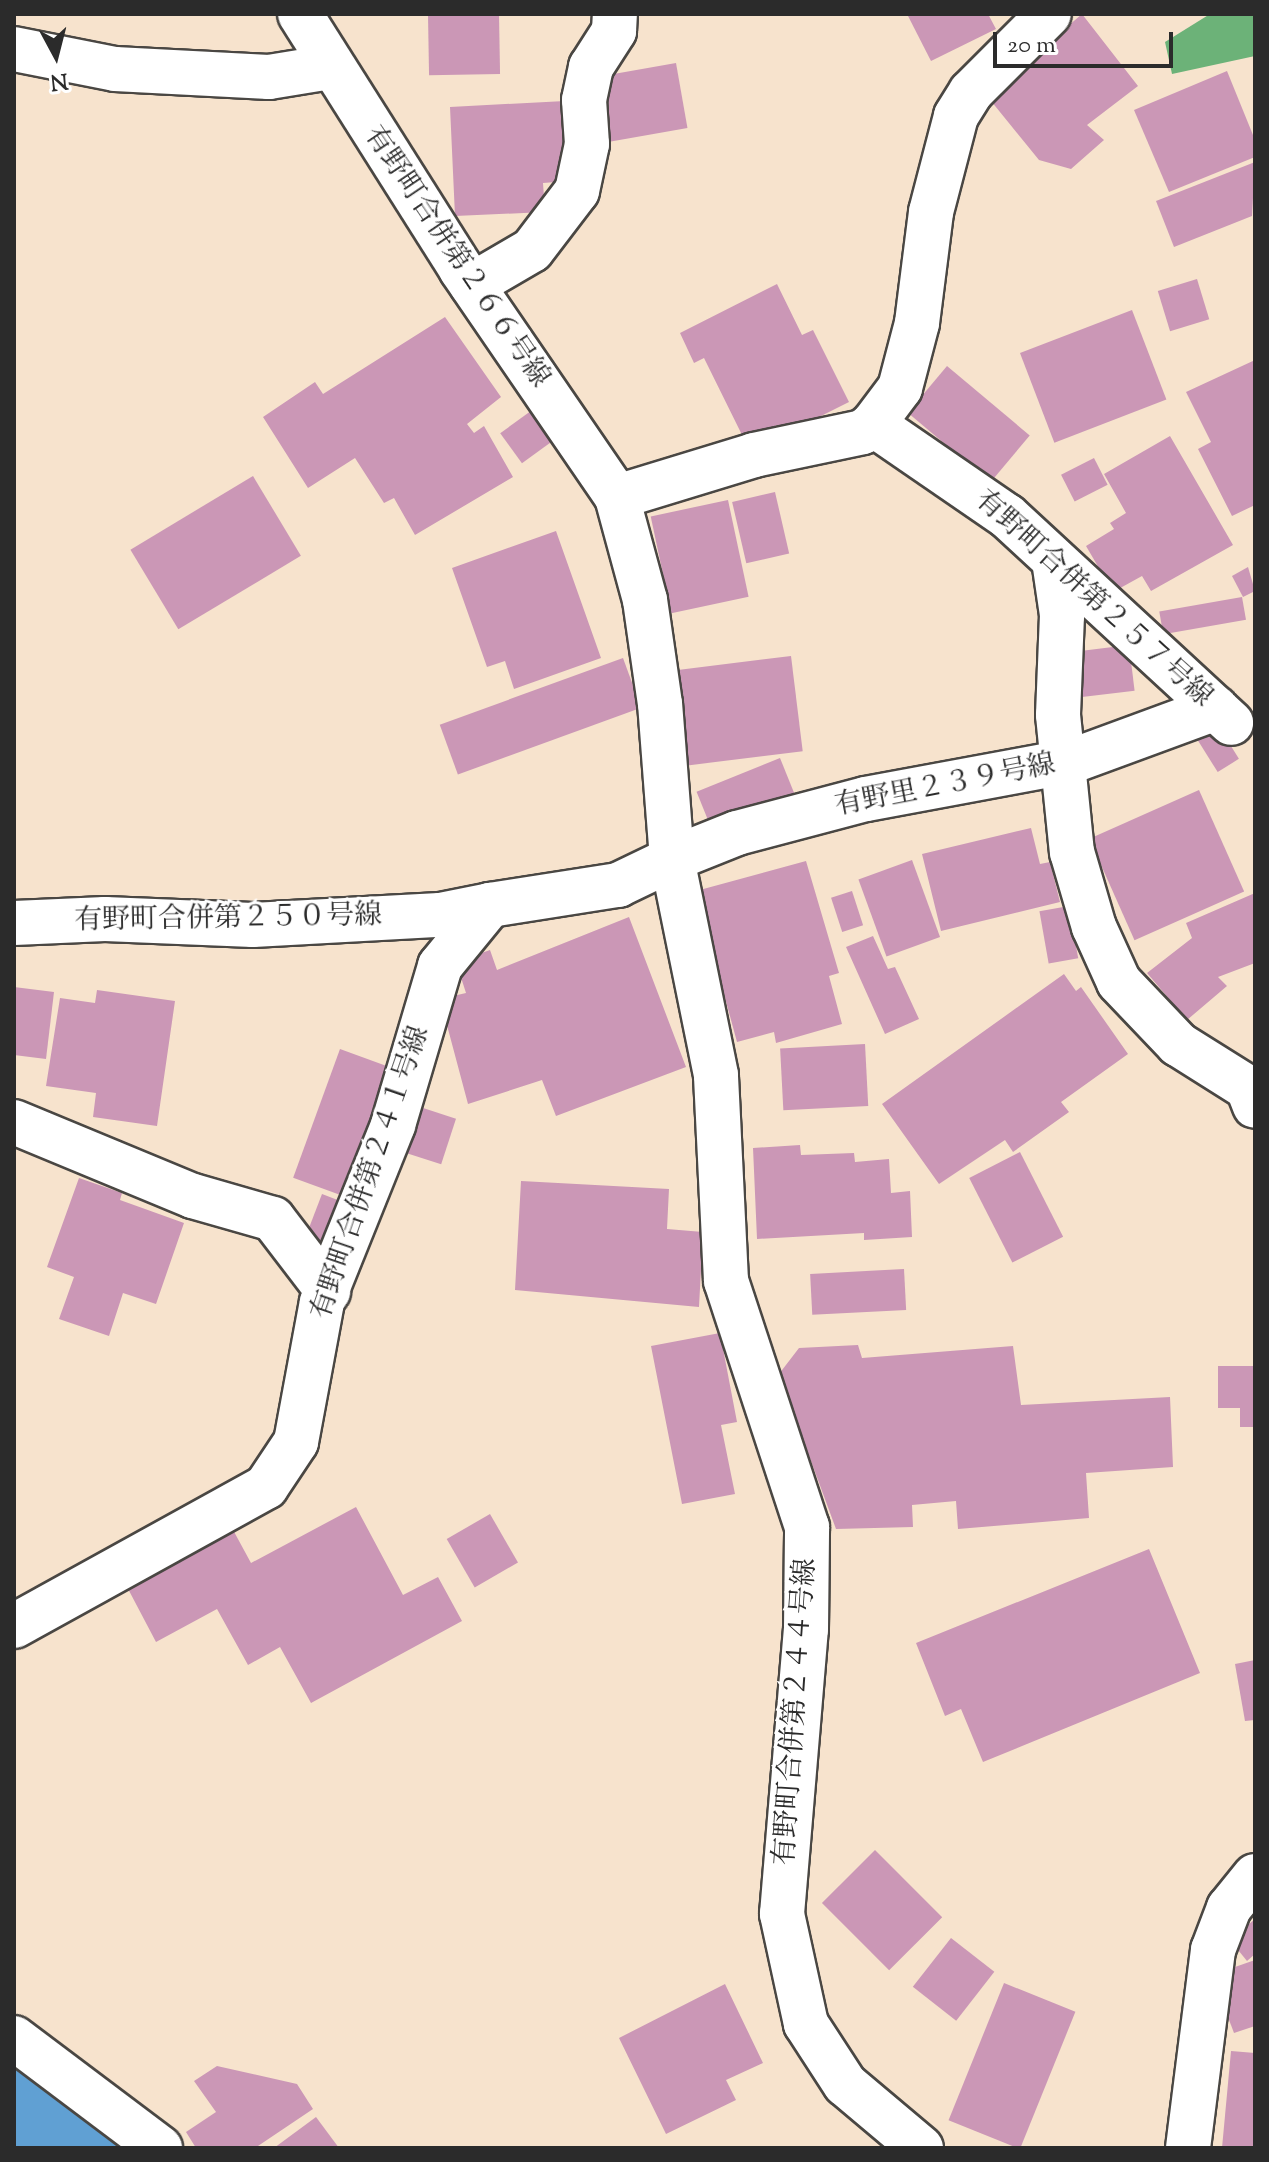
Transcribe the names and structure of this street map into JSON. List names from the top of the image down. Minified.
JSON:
{"streets":{"street":["有野町合併第２６６号線","有野町合併第２５７号線","有野里２３９号線","有野町合併第２５０号線","有野町合併第２４１号線","有野町合併第２４４号線"]},"crossings":[["有野町合併第２５７号線","有野里２３９号線"],["有野里２３９号線","有野町合併第２４４号線"],["有野町合併第２５０号線","有野町合併第２４１号線"]],"scale_bar":"20 m","north":"bottom"}
